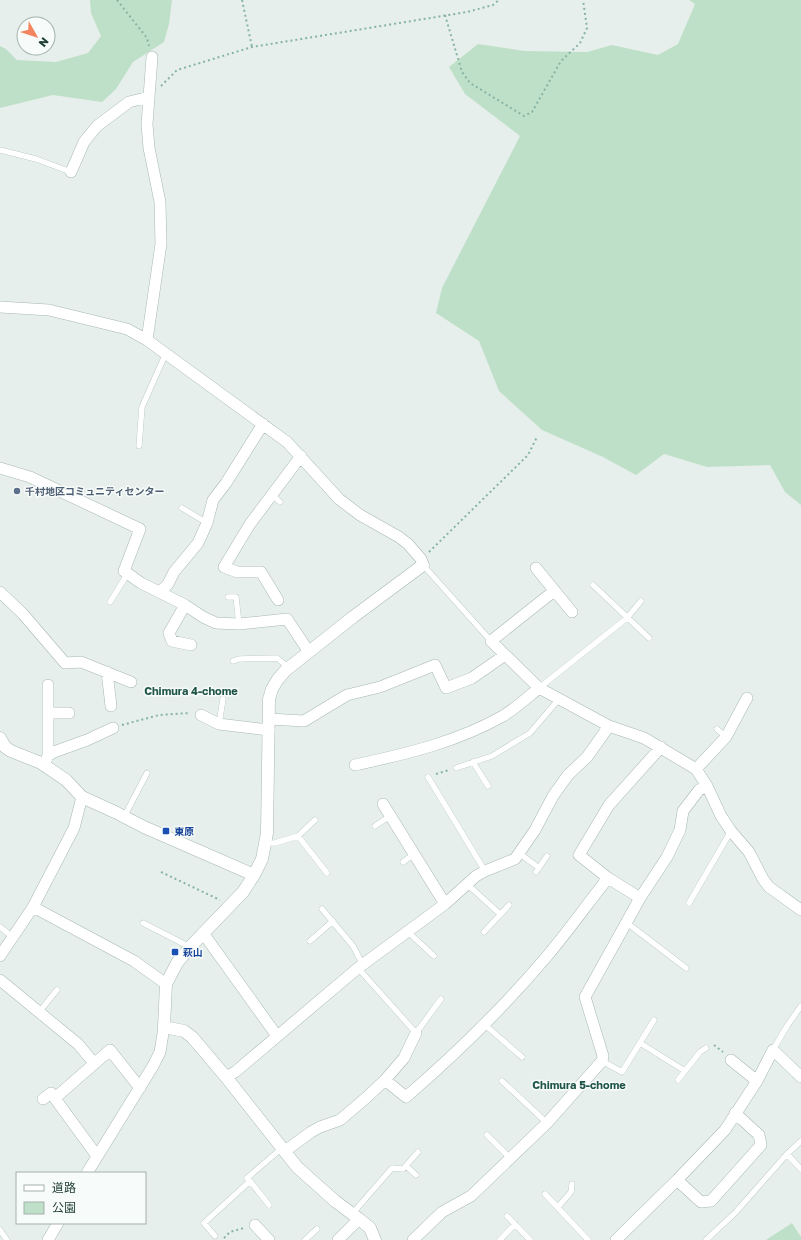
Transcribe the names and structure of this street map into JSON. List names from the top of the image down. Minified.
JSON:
{"districts":["Chimura 4-chome","Chimura 5-chome"],"places":{"other":["千村地区コミュニティセンター"],"transit":["東原","萩山"]},"legend":["道路","公園"],"north":"bottom right"}
